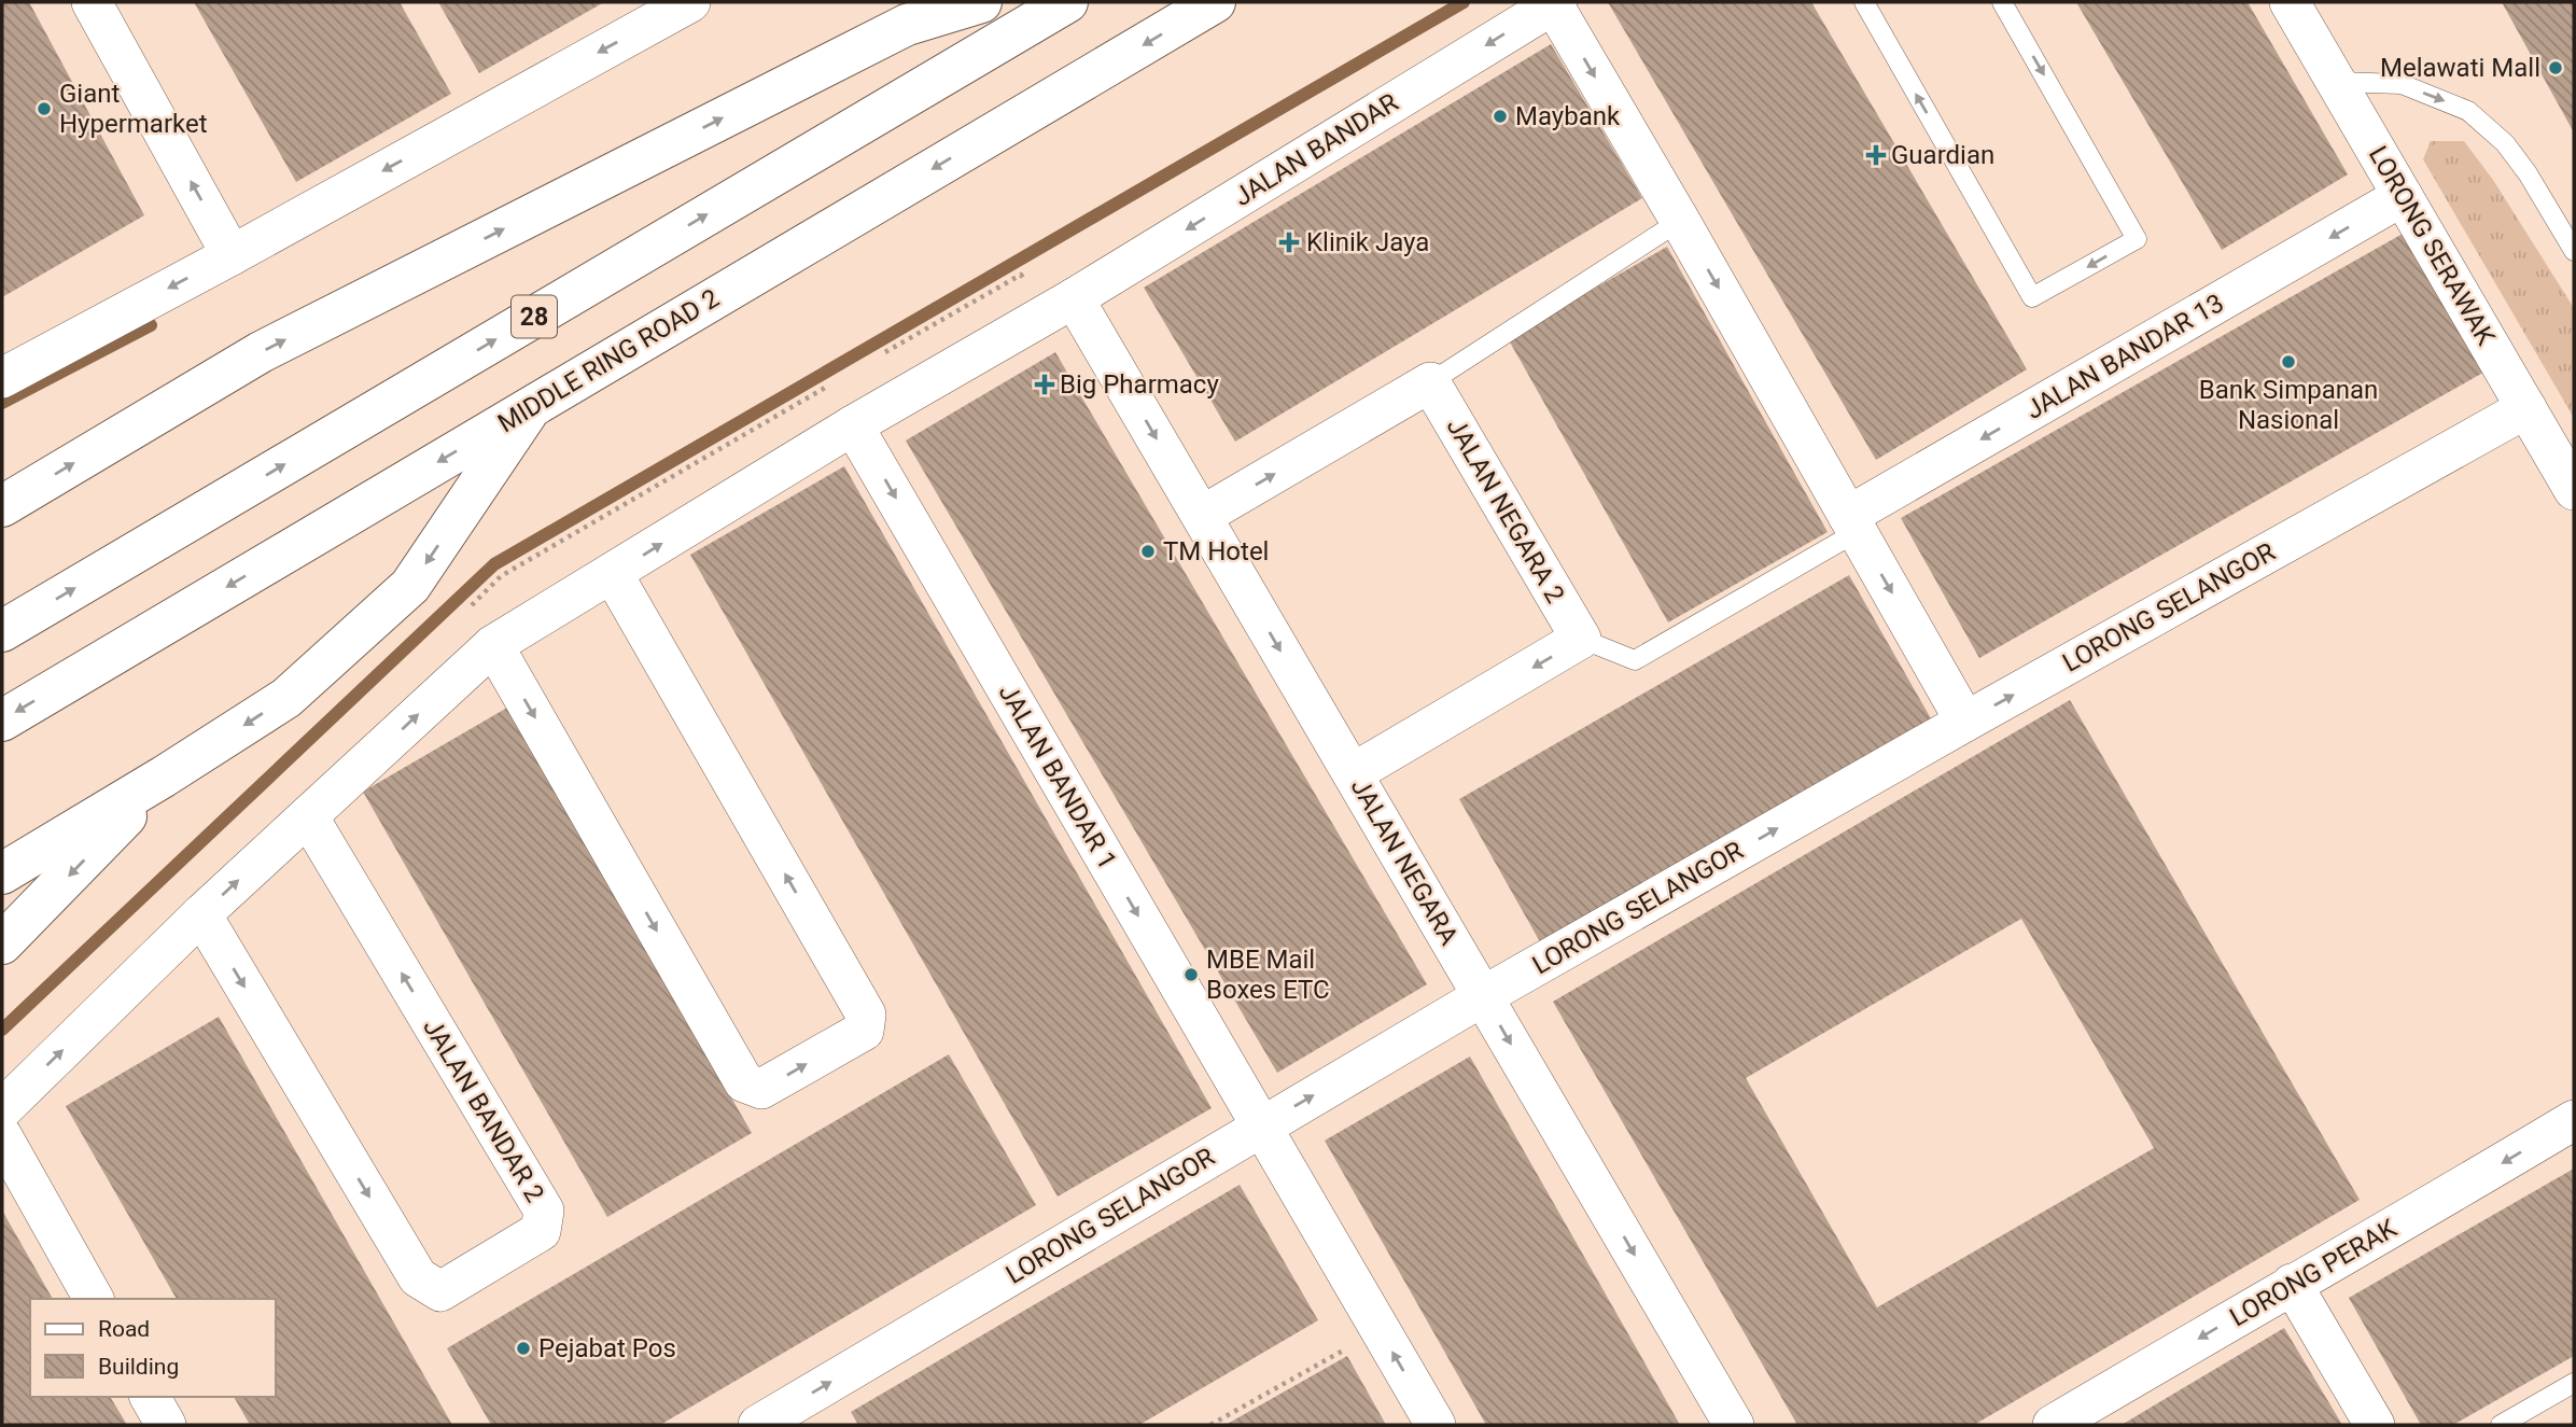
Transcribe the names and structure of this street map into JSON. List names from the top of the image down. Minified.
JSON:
{"streets":{"highway":["28","MIDDLE RING ROAD 2"],"street":["JALAN BANDAR","LORONG SERAWAK","JALAN BANDAR 13","JALAN NEGARA 2","LORONG SELANGOR","JALAN BANDAR 1","JALAN NEGARA","JALAN BANDAR 2","LORONG PERAK"]},"crossings":[["JALAN BANDAR","JALAN BANDAR 1"],["JALAN BANDAR","JALAN NEGARA"],["JALAN BANDAR","JALAN BANDAR 2"],["LORONG SERAWAK","JALAN BANDAR 13"],["LORONG SERAWAK","LORONG SELANGOR"],["LORONG SELANGOR","JALAN BANDAR 1"],["LORONG SELANGOR","JALAN NEGARA"]],"one_way":["JALAN BANDAR 13","LORONG SELANGOR","JALAN NEGARA","LORONG PERAK"],"places":{"other":["Melawati Mall","Giant Hypermarket","Maybank","Bank Simpanan Nasional","TM Hotel","MBE Mail Boxes ETC","Pejabat Pos"],"health":["Guardian","Klinik Jaya","Big Pharmacy"]},"legend":["Road","Building"]}
